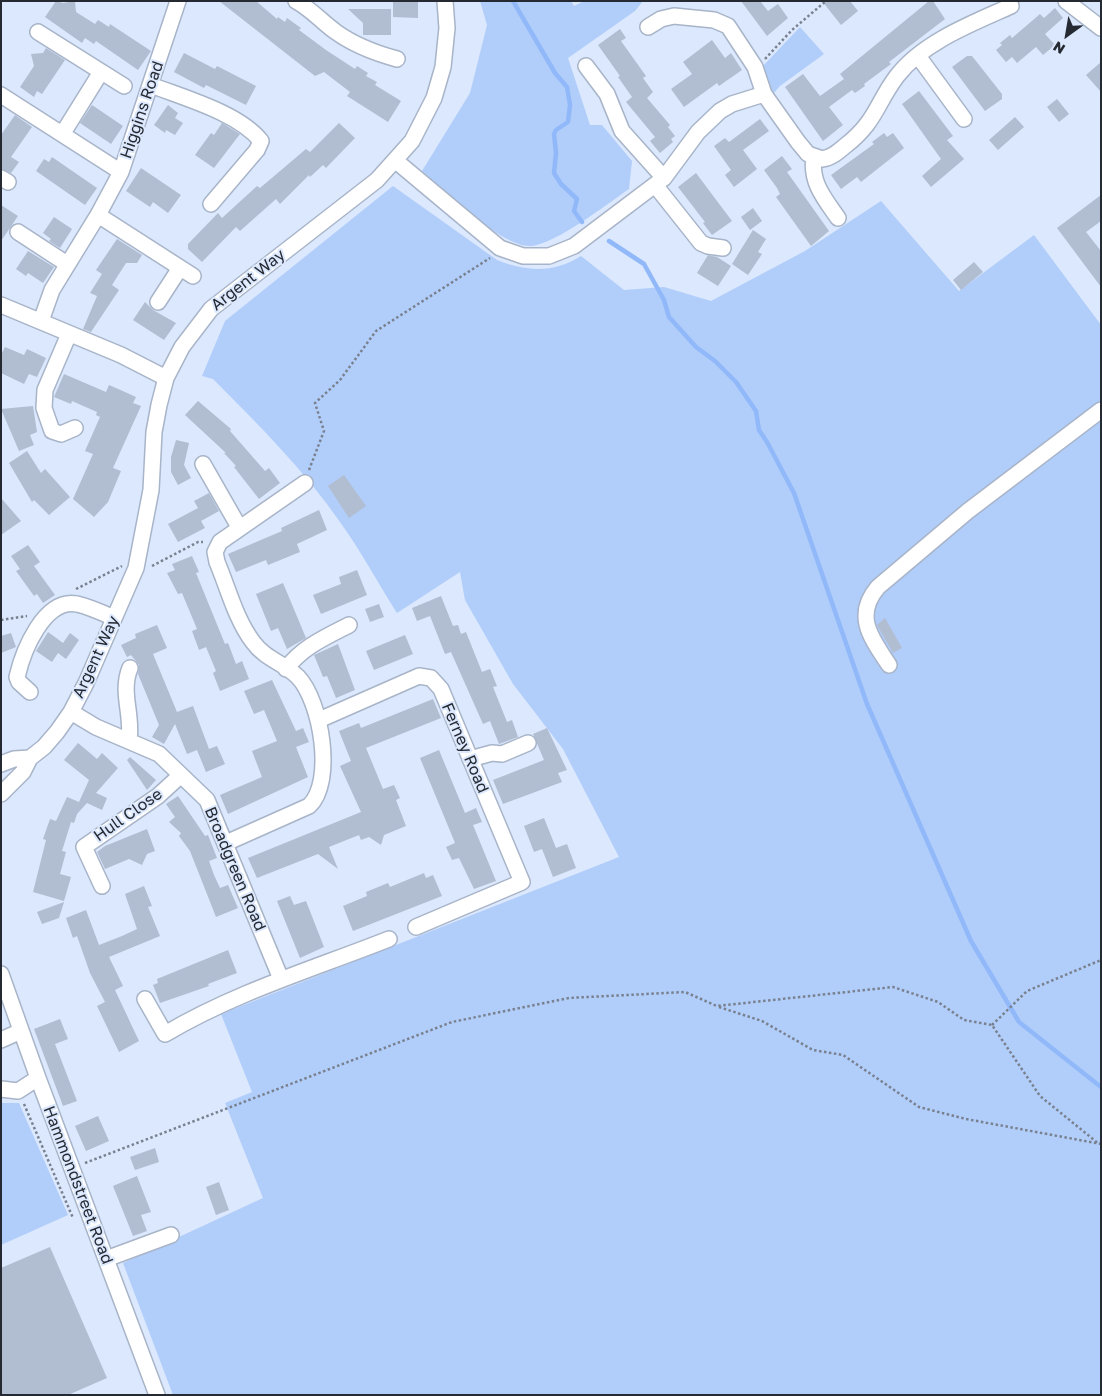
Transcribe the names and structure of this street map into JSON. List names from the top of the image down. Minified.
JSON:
{"streets":{"street":["Higgins Road","Argent Way","Ferney Road","Hull Close","Broadgreen Road","Hammondstreet Road"]},"crossings":[["Argent Way","Broadgreen Road"],["Hull Close","Broadgreen Road"]],"north":"bottom left"}
